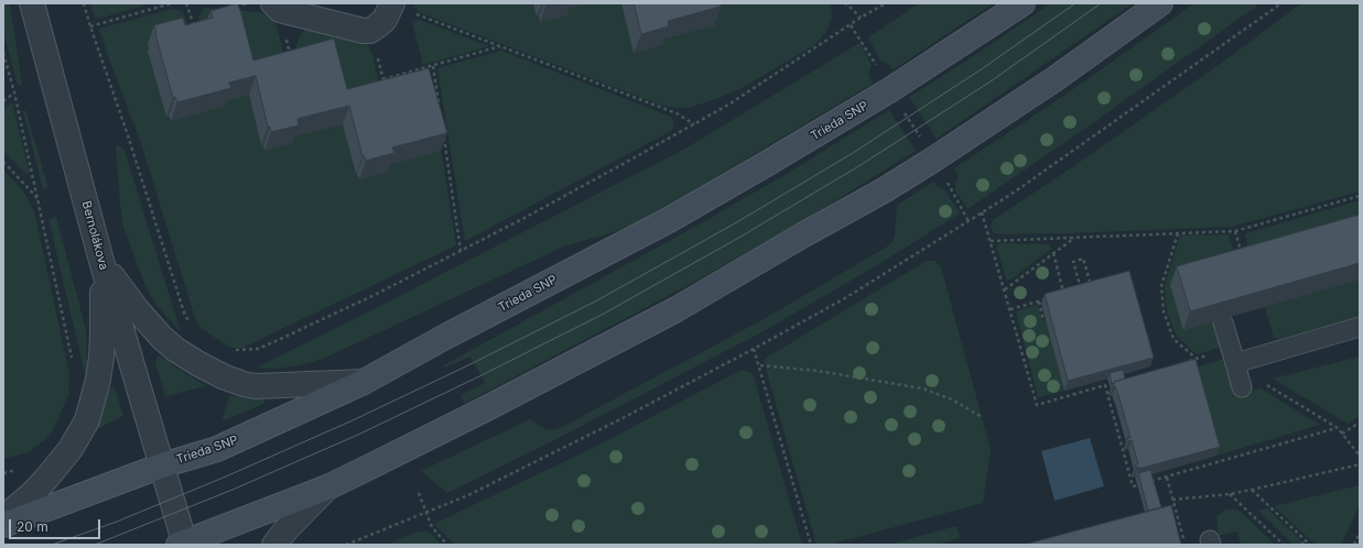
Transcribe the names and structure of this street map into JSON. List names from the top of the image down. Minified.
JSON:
{"streets":{"street":["Trieda SNP","Bernolákova"]},"crossings":[["Trieda SNP","Bernolákova"]],"scale_bar":"20 m"}
